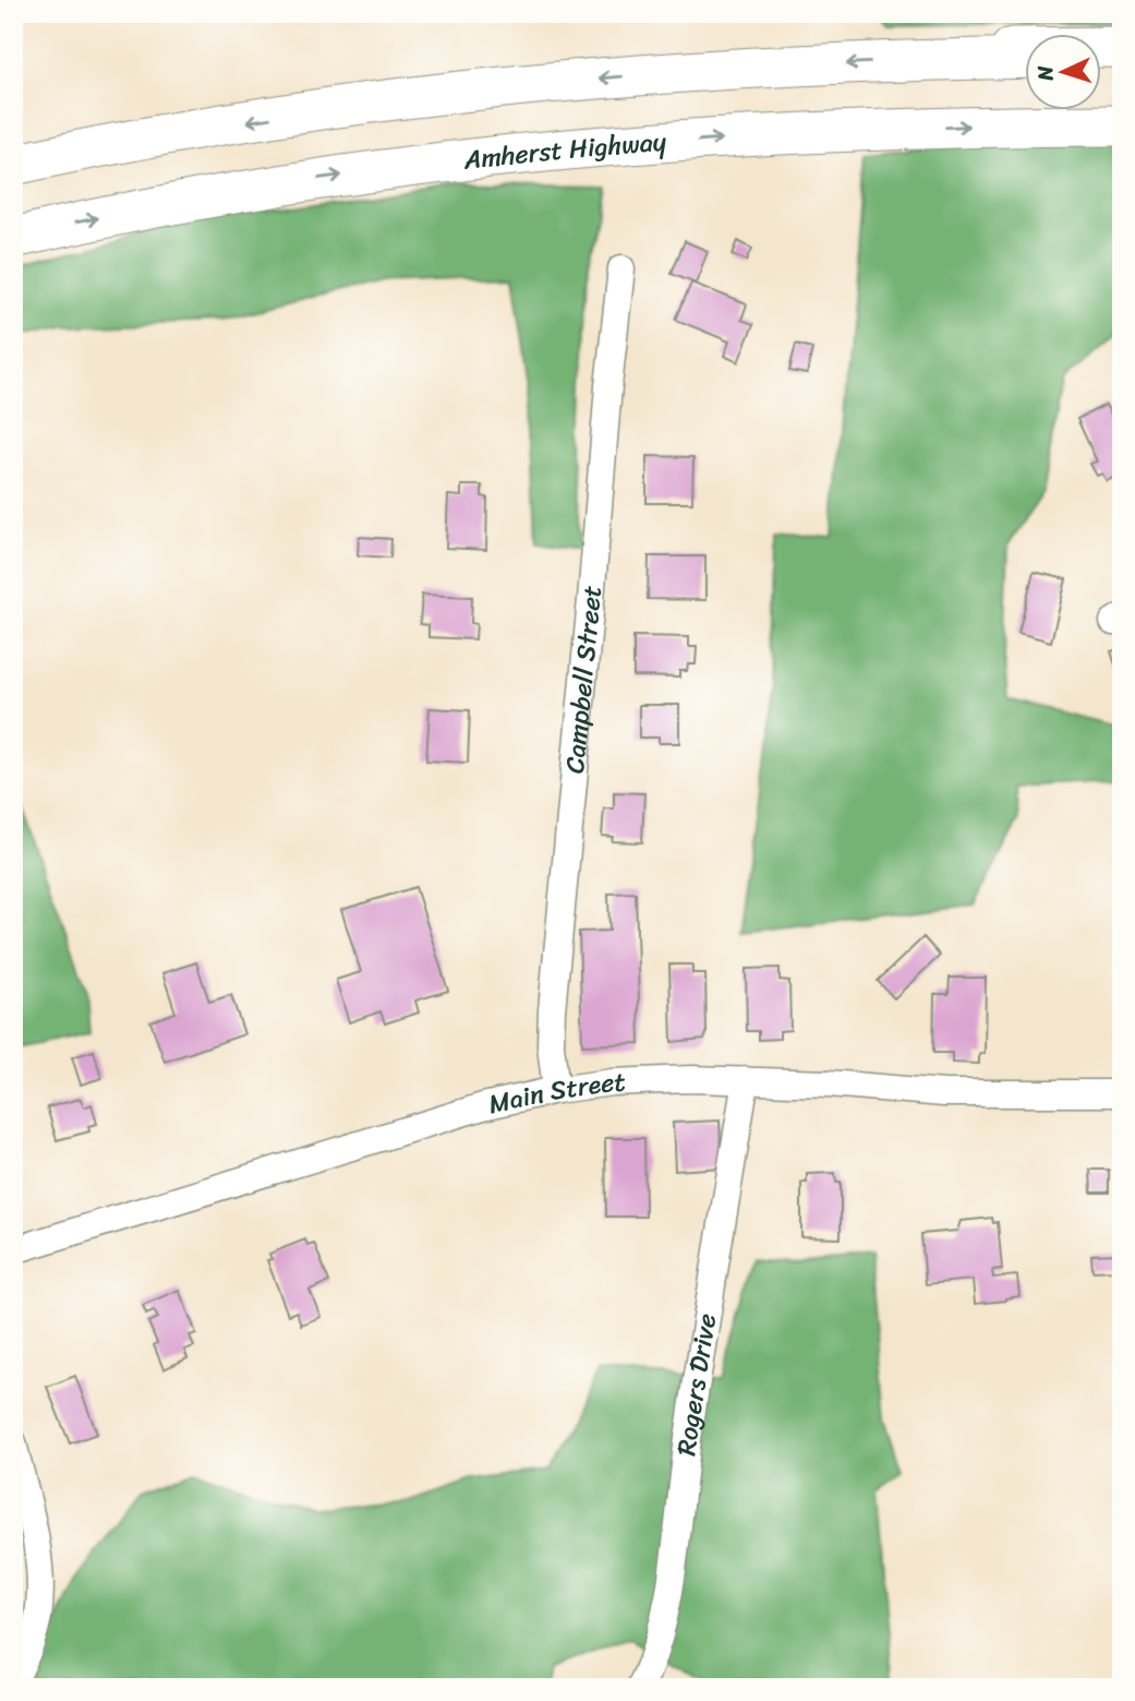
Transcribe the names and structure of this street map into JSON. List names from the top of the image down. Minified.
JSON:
{"streets":{"highway":["Amherst Highway"],"street":["Campbell Street","Main Street","Rogers Drive"]},"crossings":[["Campbell Street","Main Street"],["Main Street","Rogers Drive"]],"north":"left"}
